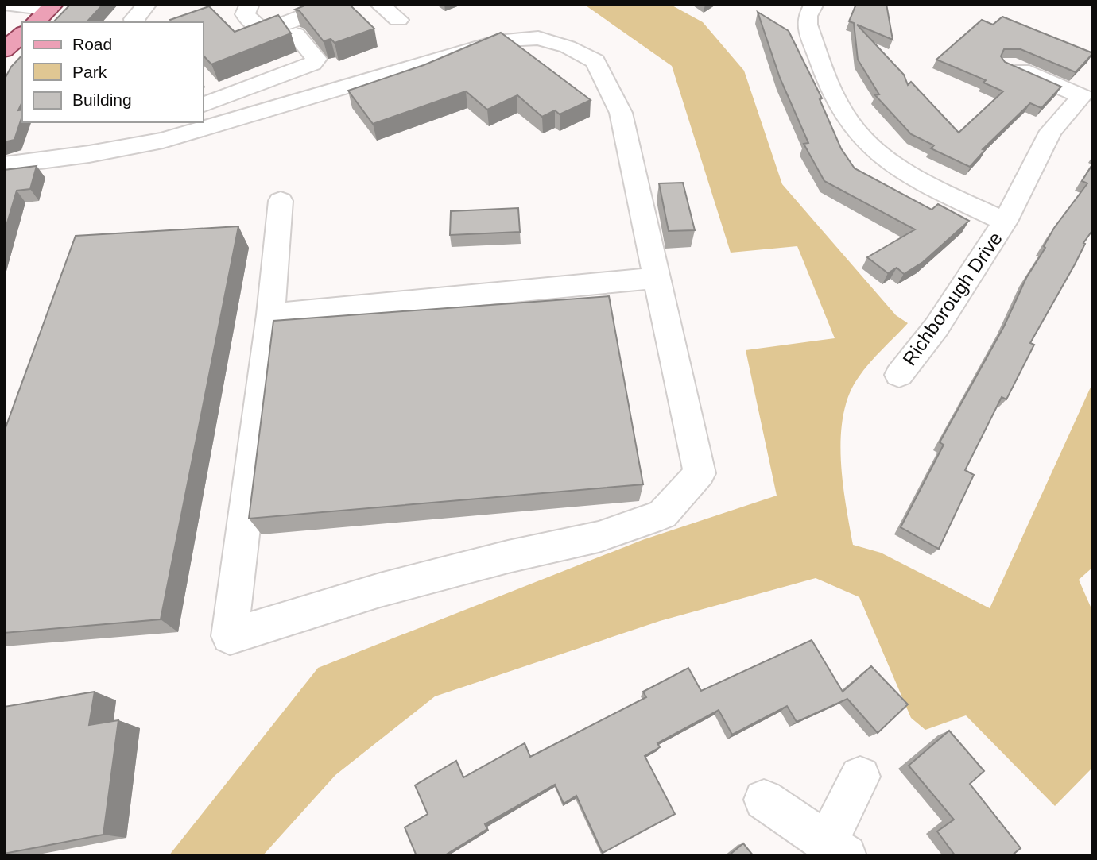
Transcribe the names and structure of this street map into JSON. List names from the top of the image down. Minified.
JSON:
{"streets":{"street":["Richborough Drive"]},"legend":["Road","Park","Building"]}
